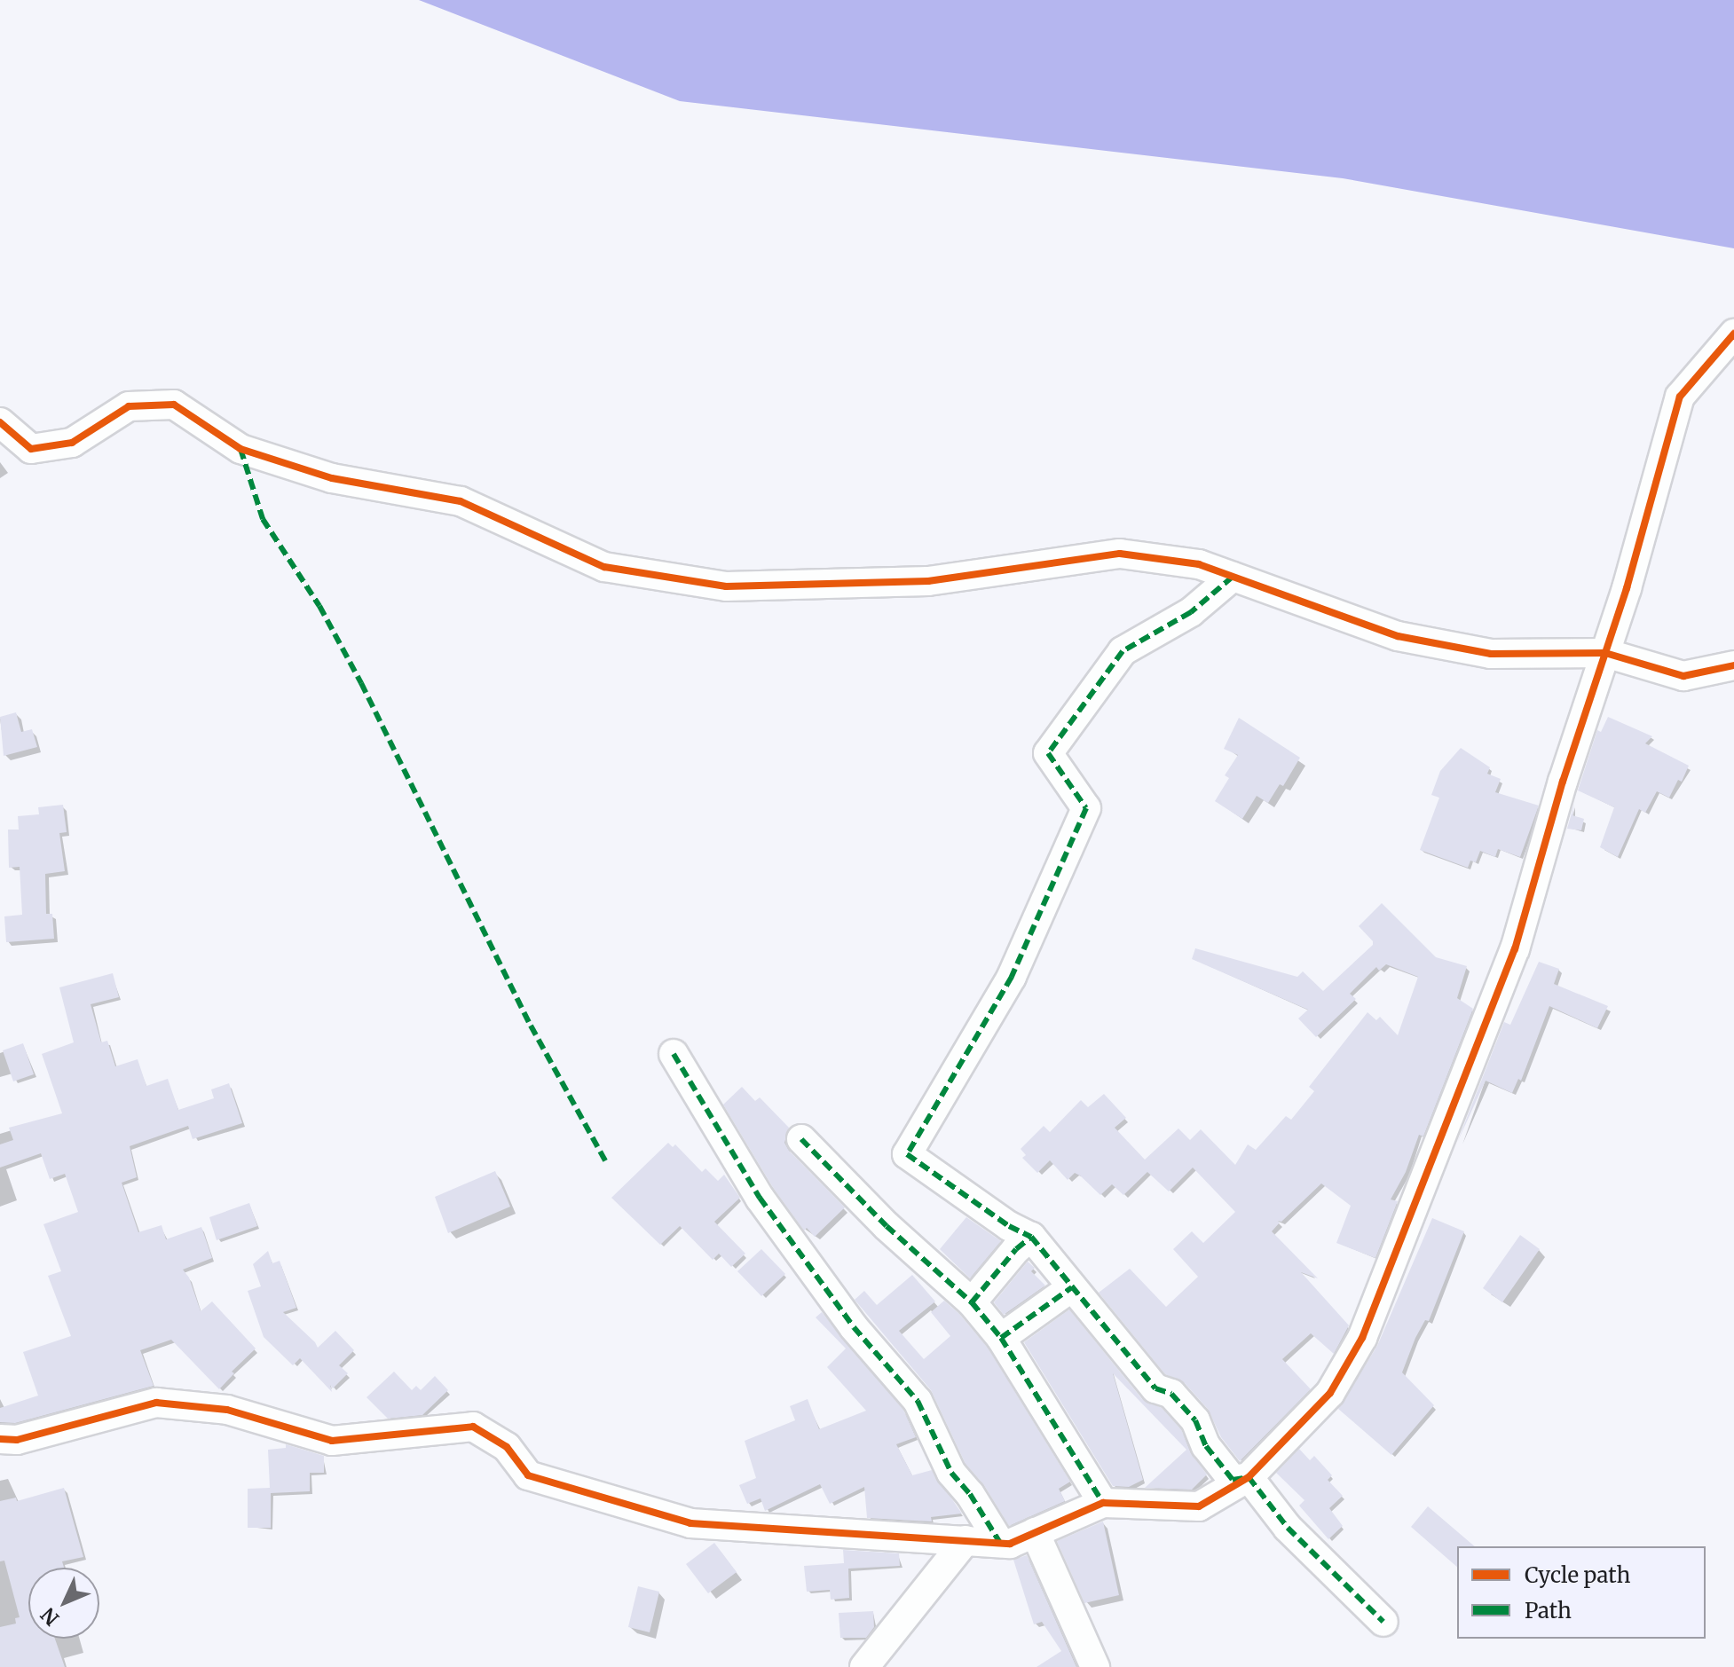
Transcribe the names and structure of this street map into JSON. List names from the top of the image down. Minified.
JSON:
{"legend":["Cycle path","Path"],"north":"bottom left"}
